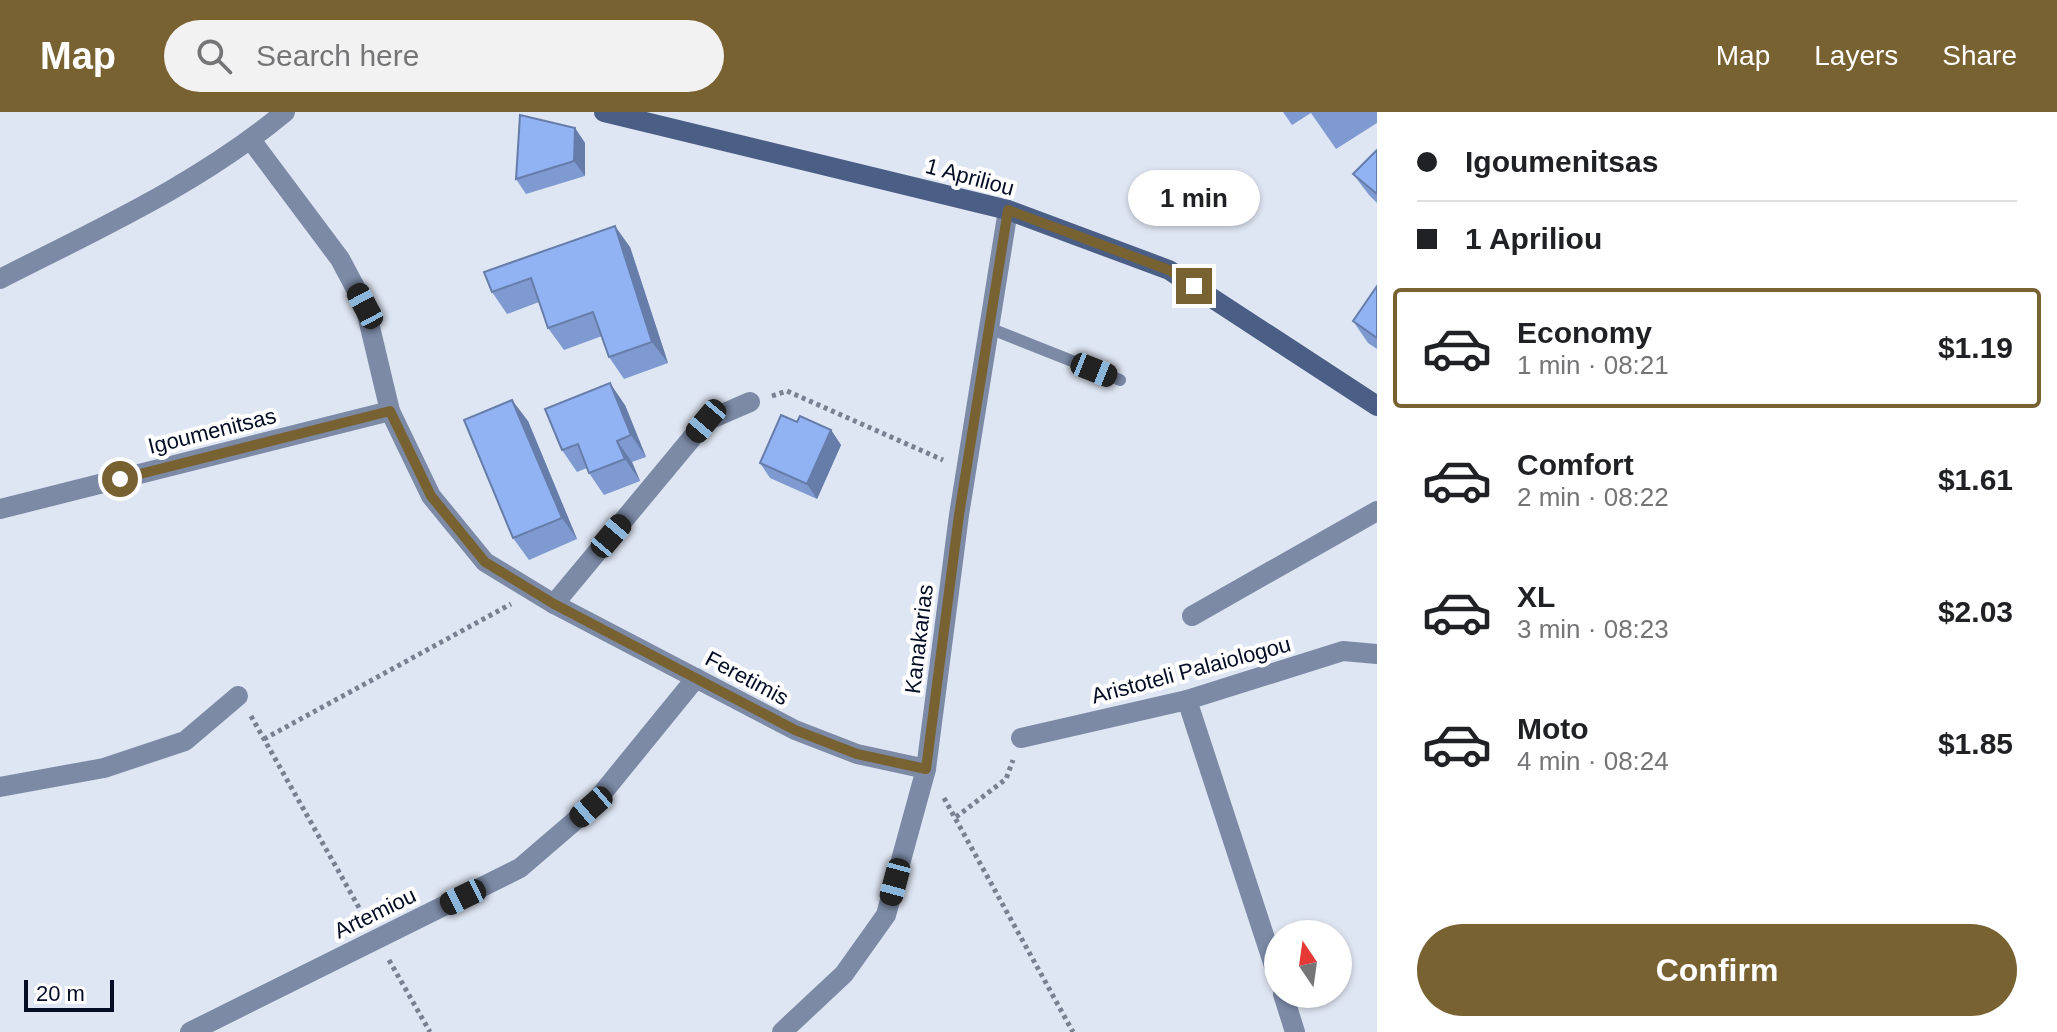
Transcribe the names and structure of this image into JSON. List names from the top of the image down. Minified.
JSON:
{"streets":{"main road":["1 Apriliou"],"street":["Igoumenitsas","Kanakarias","Aristoteli Palaiologou","Feretimis","Artemiou"]},"crossings":[["1 Apriliou","Kanakarias"],["Igoumenitsas","Feretimis"],["Kanakarias","Feretimis"],["Feretimis","Artemiou"]],"scale_bar":"20 m","north":"top","page":{"header":"Map","search":"Search here","nav":["Map","Layers","Share"],"banner":["Igoumenitsas","1 Apriliou"],"bubble":"1 min","list":[{"name":"Economy","note":"1 min · 08:21","value":"$1.19"},{"name":"Comfort","note":"2 min · 08:22","value":"$1.61"},{"name":"XL","note":"3 min · 08:23","value":"$2.03"},{"name":"Moto","note":"4 min · 08:24","value":"$1.85"}],"buttons":"Confirm","scale":"20 m"}}
